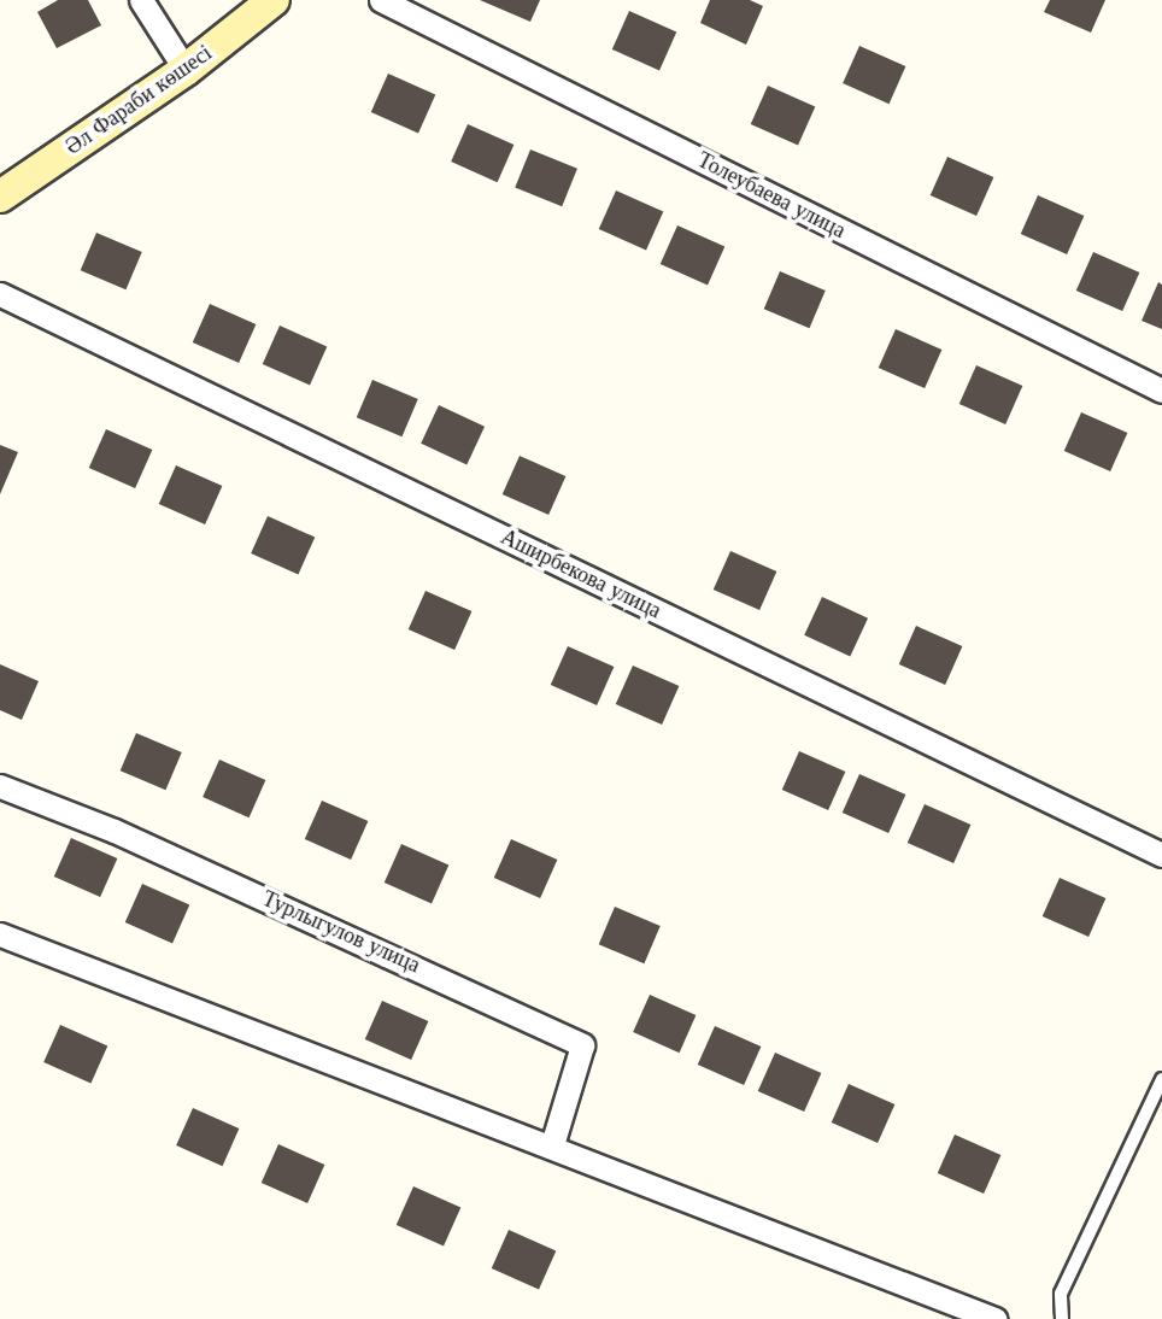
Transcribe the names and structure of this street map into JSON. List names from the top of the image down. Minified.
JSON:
{"streets":{"street":["Әл Фараби көшесі","Толеубаева улица","Аширбекова улица","Турлыгулов улица"]}}
